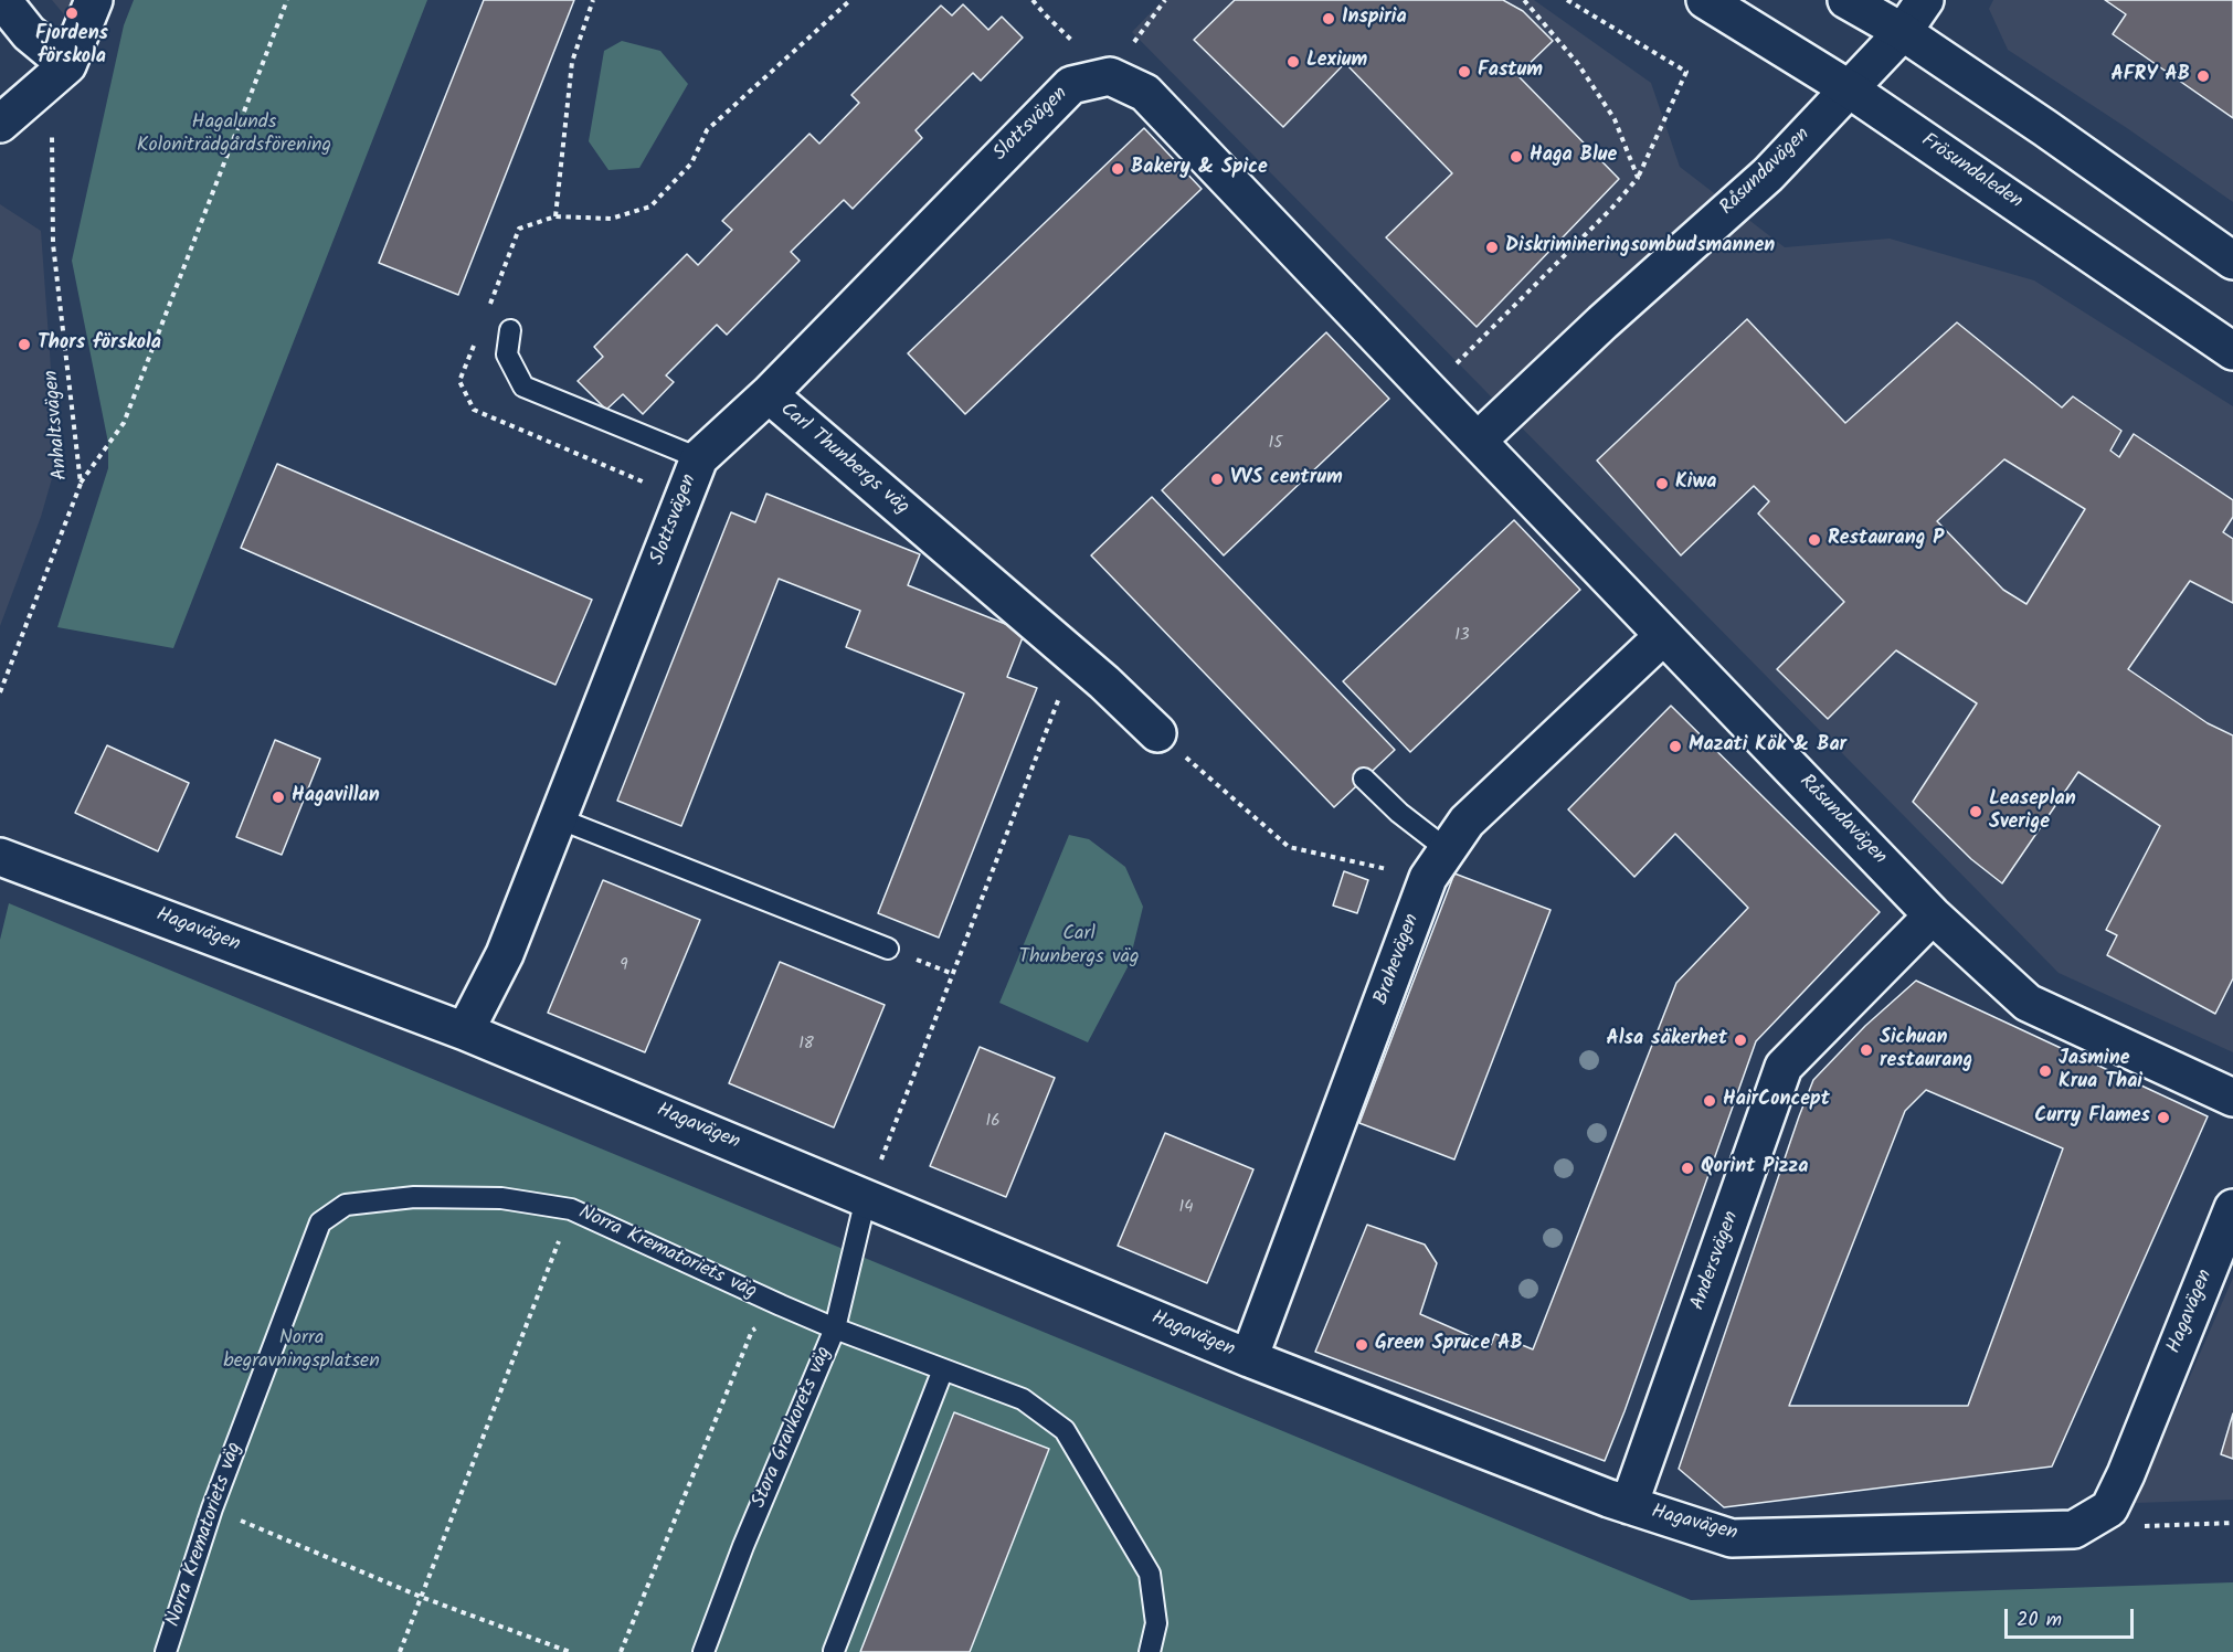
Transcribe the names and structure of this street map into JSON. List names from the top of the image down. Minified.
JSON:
{"streets":{"street":["Slottsvägen","Råsundavägen","Frösundaleden","Carl Thunbergs väg","Hagavägen","Brahevägen","Andersvägen"],"lane":["Norra Krematoriets väg","Stora Gravkorets väg"],"path":["Anhaltsvägen"]},"crossings":[["Slottsvägen","Råsundavägen"],["Slottsvägen","Carl Thunbergs väg"],["Slottsvägen","Hagavägen"],["Råsundavägen","Frösundaleden"],["Råsundavägen","Brahevägen"],["Råsundavägen","Andersvägen"],["Hagavägen","Brahevägen"],["Hagavägen","Andersvägen"],["Hagavägen","Stora Gravkorets väg"],["Norra Krematoriets väg","Stora Gravkorets väg"]],"parks":["Hagalunds Koloniträdgårdsförening","Carl Thunbergs väg","Norra begravningsplatsen"],"places":["Fjordens förskola","Inspiria","Lexium","Fastum","AFRY AB","Haga Blue","Bakery & Spice","Diskrimineringsombudsmannen","Thors förskola","VVS centrum","Kiwa","Restaurang P","Mazati Kök & Bar","Hagavillan","Leaseplan Sverige","Alsa säkerhet","Sichuan restaurang","Jasmine Krua Thai","HairConcept","Curry Flames","Qorint Pizza","Green Spruce AB"],"house_numbers":["15","13","9","18","16","14"],"scale_bar":"20 m"}
